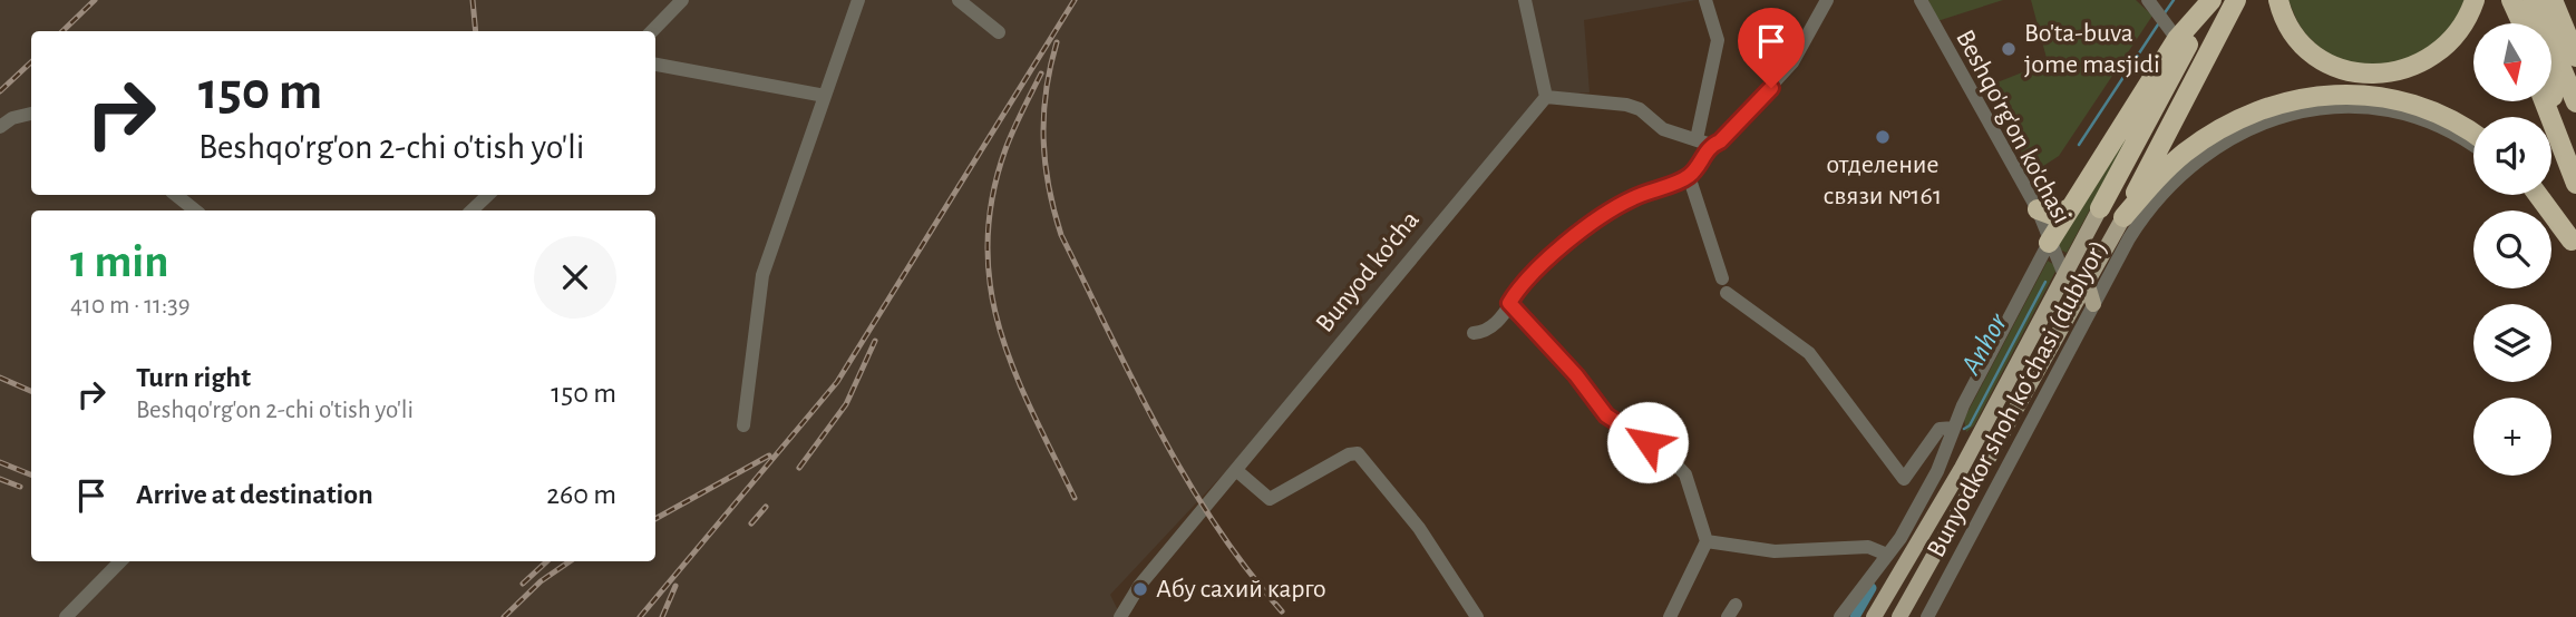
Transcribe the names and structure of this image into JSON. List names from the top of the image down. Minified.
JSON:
{"streets":{"street":["Beshqo'rg'on ko'chasi","Bunyod ko'cha","Bunyodkor shoh koʻchasi (dublyor)"]},"crossings":[["Beshqo'rg'on ko'chasi","Bunyodkor shoh koʻchasi (dublyor)"]],"water":["Anhor"],"places":["Bo'ta-buva jome masjidi","отделение связи №161","Абу сахий карго"],"north":"bottom","page":{"map_buttons":"+","turn":["150 m","Beshqo'rg'on 2-chi o'tish yo'li"],"heading":["1 min","410 m · 11:39"],"list":[{"name":"Turn right","note":"Beshqo'rg'on 2-chi o'tish yo'li","value":"150 m"},{"name":"Arrive at destination","value":"260 m"}]}}
